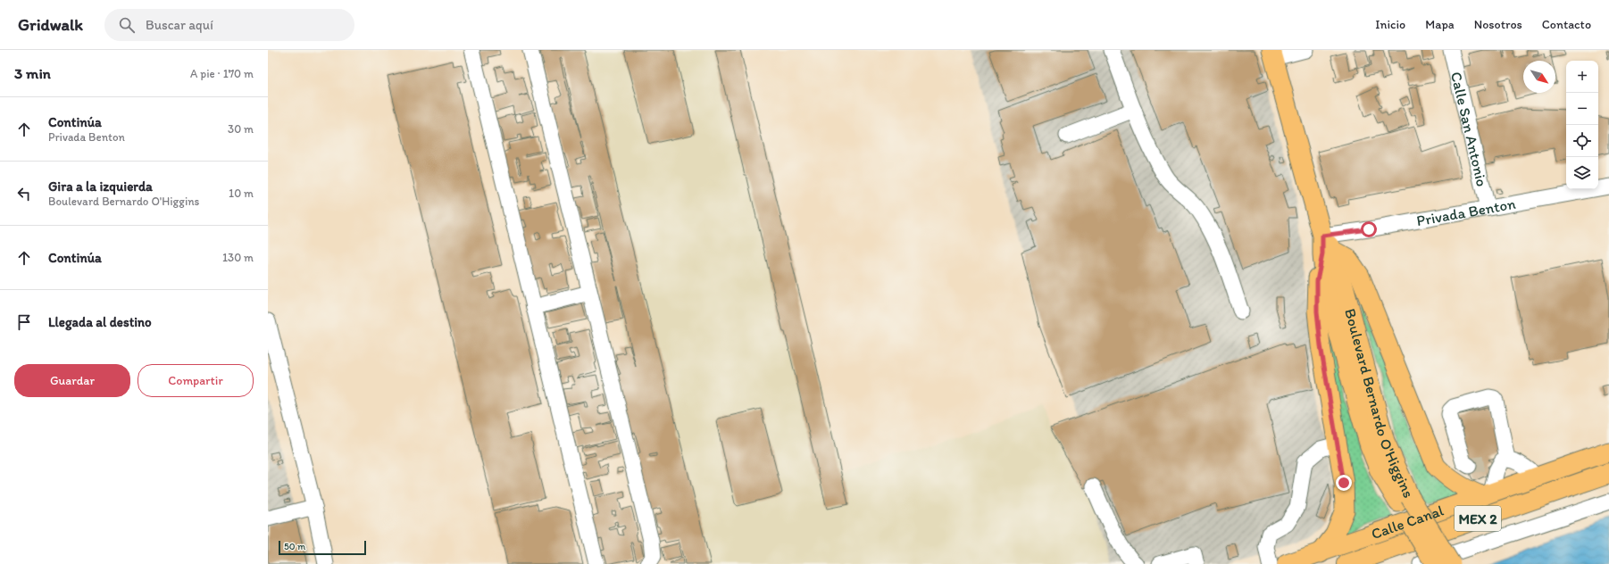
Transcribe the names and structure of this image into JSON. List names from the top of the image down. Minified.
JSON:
{"streets":{"highway":["MEX 2"],"main road":["Boulevard Bernardo O'Higgins","Calle Canal"],"street":["Calle San Antonio","Privada Benton"]},"crossings":[["Calle San Antonio","Privada Benton"],["Privada Benton","Boulevard Bernardo O'Higgins"]],"scale_bar":"50 m","north":"bottom right","page":{"header":"Gridwalk","search":"Buscar aquí","nav":["Inicio","Mapa","Nosotros","Contacto"],"heading":["3 min","A pie · 170 m"],"map_buttons":["+","−"],"list":[["Continúa","Privada Benton","30 m"],["Gira a la izquierda","Boulevard Bernardo O'Higgins","10 m"],["Continúa","130 m"],"Llegada al destino"],"buttons":["Guardar","Compartir"],"scale":"50 m"}}
